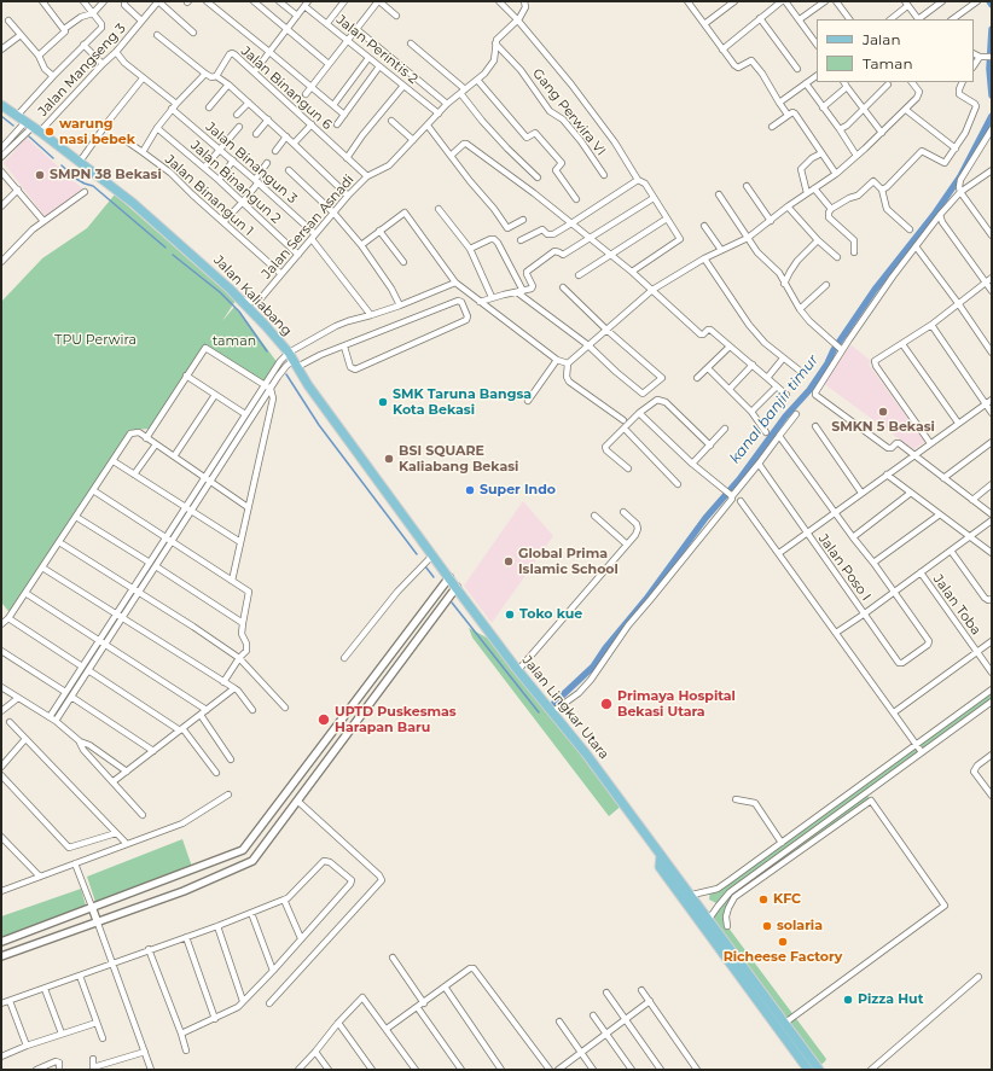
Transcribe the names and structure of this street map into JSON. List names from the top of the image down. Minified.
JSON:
{"streets":{"main road":["Jalan Kaliabang","Jalan Lingkar Utara"],"street":["Jalan Perintis 2","Jalan Mangseng 3","Jalan Binangun 6","Gang Perwira VI","Jalan Binangun 3","Jalan Binangun 2","Jalan Binangun 1","Jalan Sersan Asnadi","Jalan Poso I","Jalan Toba"]},"crossings":[["Jalan Perintis 2","Jalan Sersan Asnadi"],["Jalan Mangseng 3","Jalan Kaliabang"],["Jalan Binangun 6","Jalan Sersan Asnadi"],["Gang Perwira VI","Jalan Sersan Asnadi"],["Jalan Binangun 3","Jalan Sersan Asnadi"],["Jalan Binangun 2","Jalan Sersan Asnadi"],["Jalan Binangun 1","Jalan Sersan Asnadi"],["Jalan Sersan Asnadi","Jalan Kaliabang"],["Jalan Kaliabang","Jalan Lingkar Utara"]],"water":["kanal banjir timur"],"parks":["TPU Perwira","taman"],"places":["warung nasi bebek","SMPN 38 Bekasi","SMK Taruna Bangsa Kota Bekasi","SMKN 5 Bekasi","BSI SQUARE Kaliabang Bekasi","Super Indo","Global Prima Islamic School","Toko kue","Primaya Hospital Bekasi Utara","UPTD Puskesmas Harapan Baru","KFC","solaria","Richeese Factory","Pizza Hut"],"legend":["Jalan","Taman"]}
